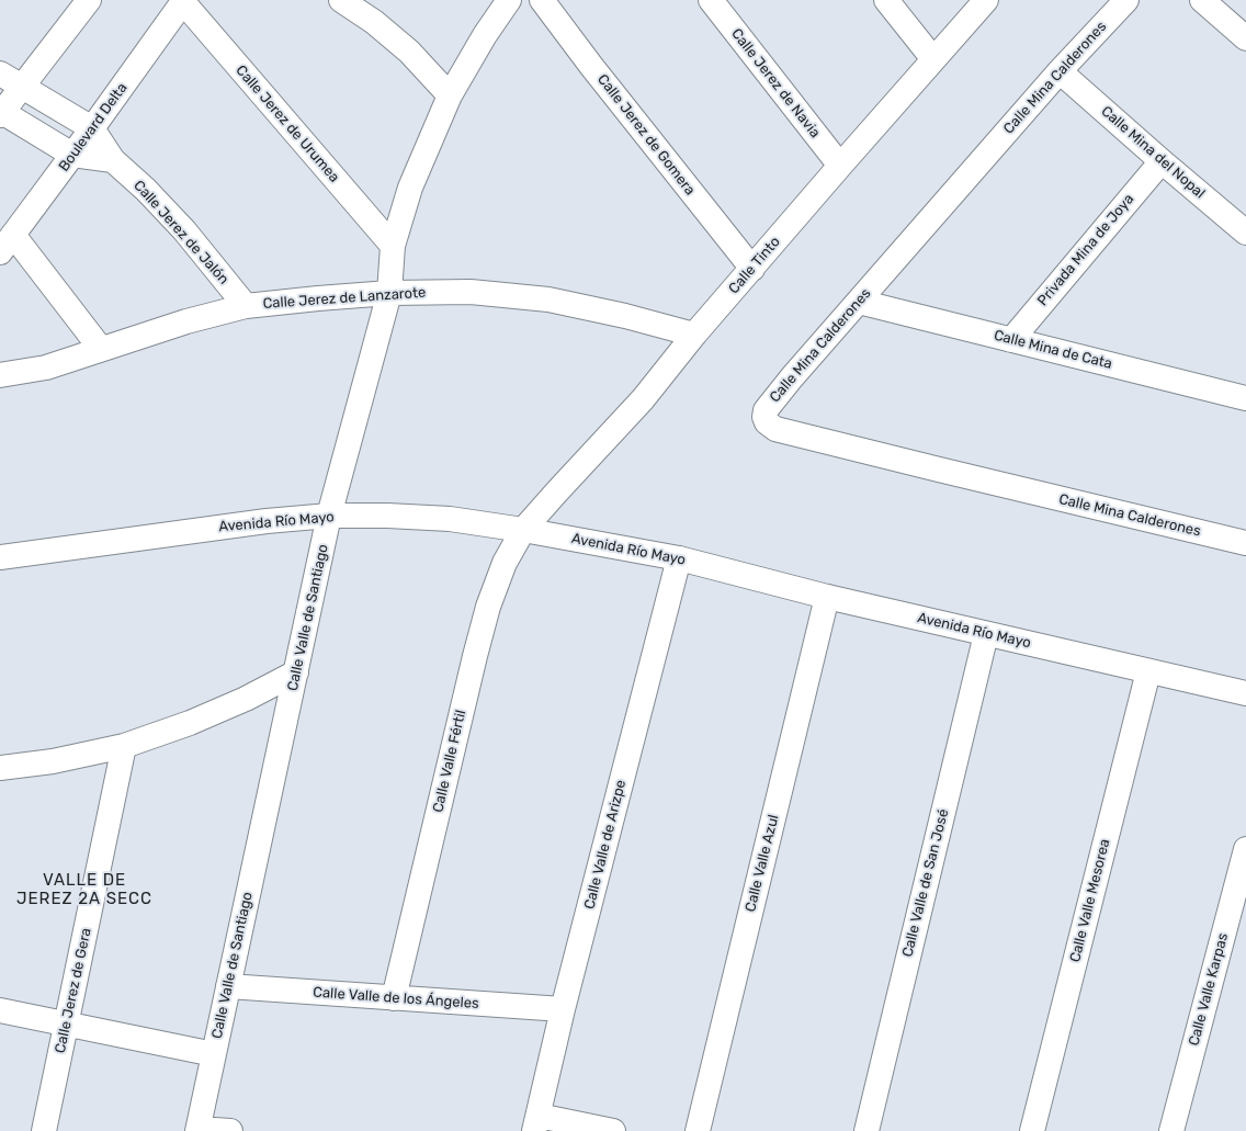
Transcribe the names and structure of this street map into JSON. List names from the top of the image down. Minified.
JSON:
{"streets":{"street":["Calle Mina Calderones","Calle Jerez de Navia","Calle Jerez de Urumea","Boulevard Delta","Calle Jerez de Gomera","Calle Mina del Nopal","Calle Jerez de Jalón","Privada Mina de Joya","Calle Tinto","Calle Jerez de Lanzarote","Calle Mina de Cata","Avenida Río Mayo","Calle Valle de Santiago","Calle Valle Fértil","Calle Valle de Arizpe","Calle Valle Azul","Calle Valle de San José","Calle Valle Mesorea","Calle Valle Karpas","Calle Jerez de Gera","Calle Valle de los Ángeles"]},"crossings":[["Calle Mina Calderones","Calle Mina del Nopal"],["Calle Mina Calderones","Calle Mina de Cata"],["Calle Jerez de Navia","Calle Tinto"],["Calle Jerez de Urumea","Boulevard Delta"],["Calle Jerez de Urumea","Calle Valle de Santiago"],["Boulevard Delta","Calle Jerez de Jalón"],["Calle Jerez de Gomera","Calle Tinto"],["Calle Mina del Nopal","Privada Mina de Joya"],["Calle Jerez de Jalón","Calle Jerez de Lanzarote"],["Privada Mina de Joya","Calle Mina de Cata"],["Calle Tinto","Calle Jerez de Lanzarote"],["Calle Tinto","Avenida Río Mayo"],["Calle Tinto","Calle Valle Fértil"],["Calle Jerez de Lanzarote","Calle Valle de Santiago"],["Avenida Río Mayo","Calle Valle de Santiago"],["Avenida Río Mayo","Calle Valle Fértil"],["Avenida Río Mayo","Calle Valle de Arizpe"],["Avenida Río Mayo","Calle Valle Azul"],["Avenida Río Mayo","Calle Valle de San José"],["Avenida Río Mayo","Calle Valle Mesorea"],["Calle Valle de Santiago","Calle Valle de los Ángeles"],["Calle Valle Fértil","Calle Valle de los Ángeles"],["Calle Valle de Arizpe","Calle Valle de los Ángeles"]],"districts":["VALLE DE JEREZ 2A SECC"]}
